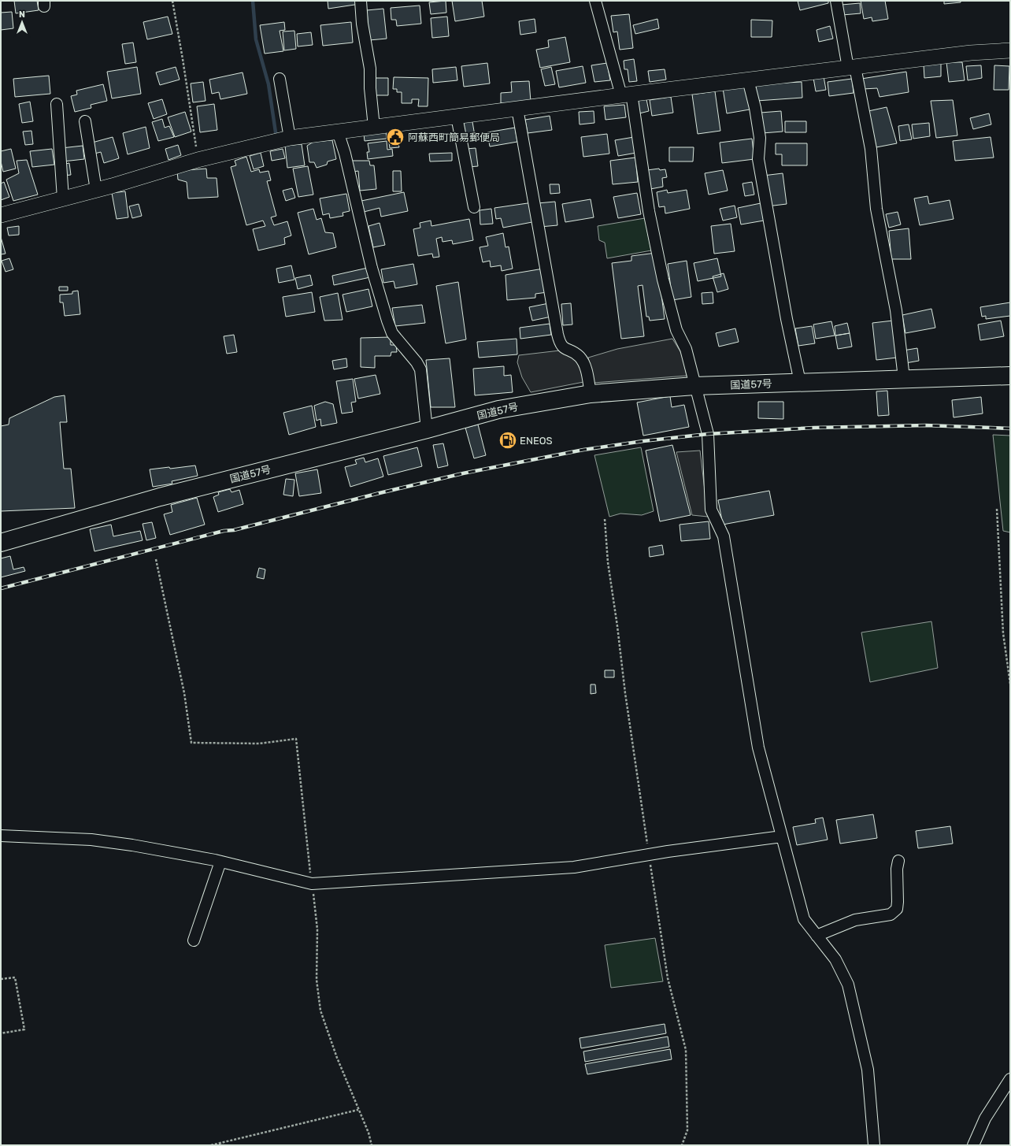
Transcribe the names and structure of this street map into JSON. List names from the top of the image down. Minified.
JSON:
{"streets":{"highway":["国道57号"]},"places":{"public building":["阿蘇西町簡易郵便局"],"fuel station":["ENEOS"]},"north":"top"}
